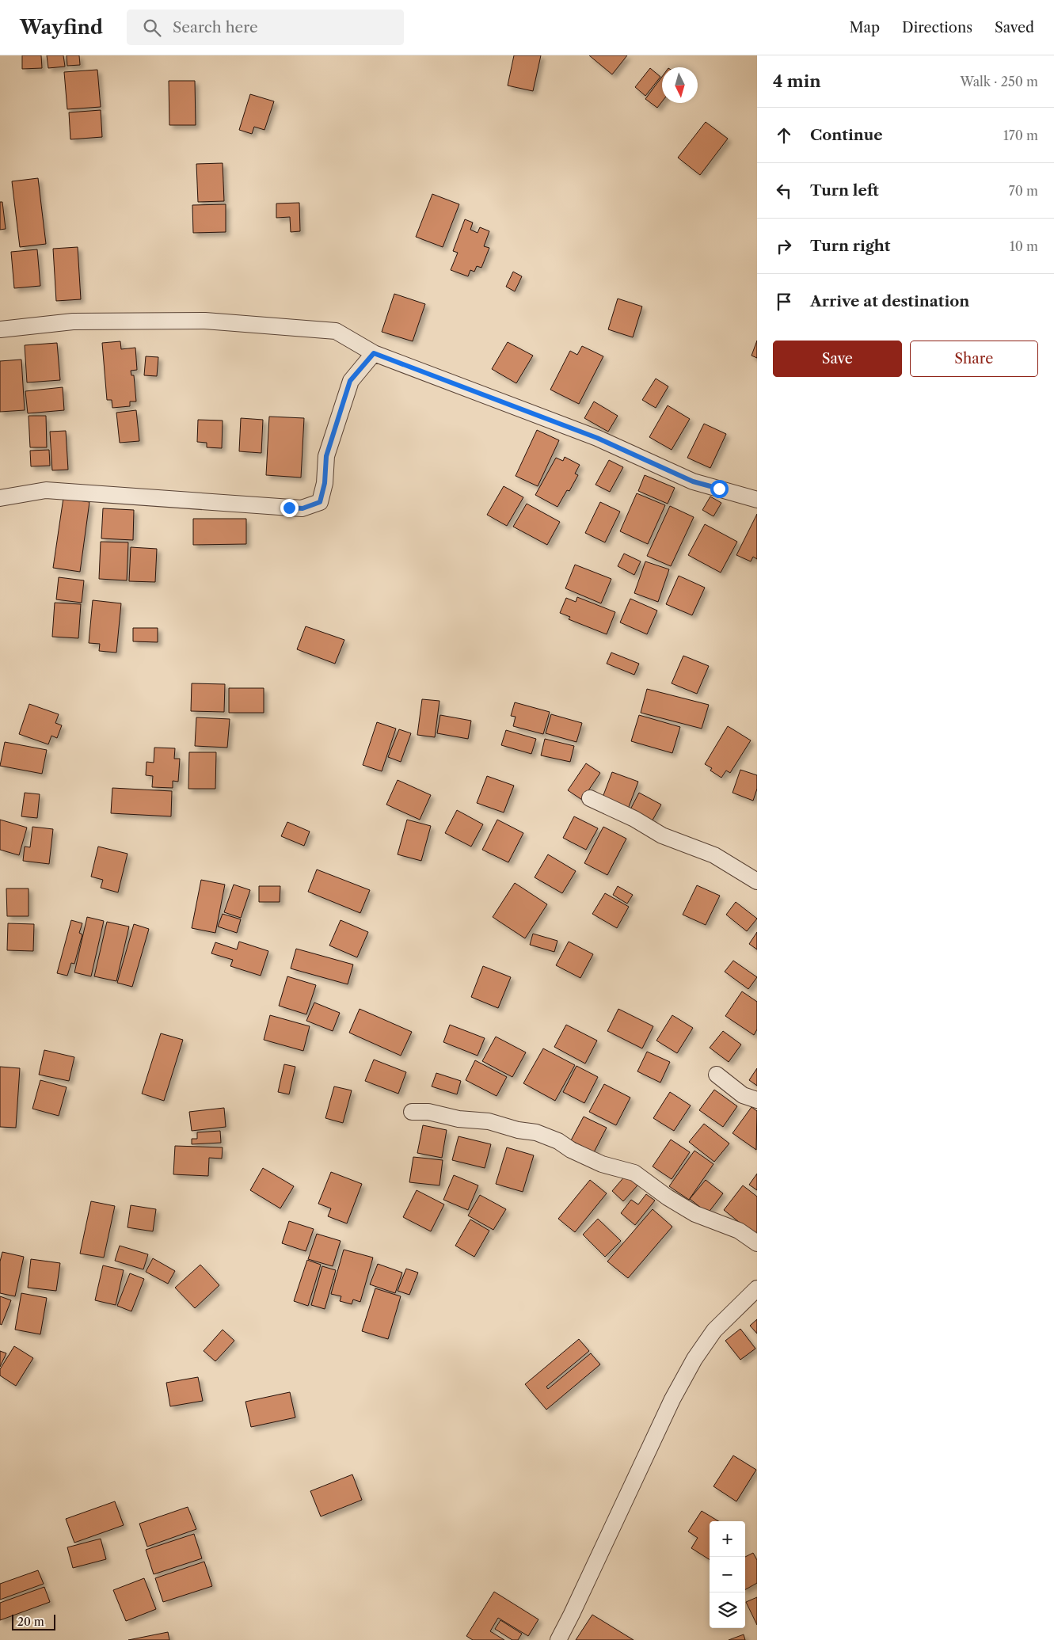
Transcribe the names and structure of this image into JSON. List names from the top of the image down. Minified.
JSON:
{"scale_bar":"20 m","north":"bottom","page":{"header":"Wayfind","search":"Search here","nav":["Map","Directions","Saved"],"heading":["4 min","Walk · 250 m"],"list":[["Continue","170 m"],["Turn left","70 m"],["Turn right","10 m"],"Arrive at destination"],"buttons":["Save","Share"],"map_buttons":["+","−"],"scale":"20 m"}}
